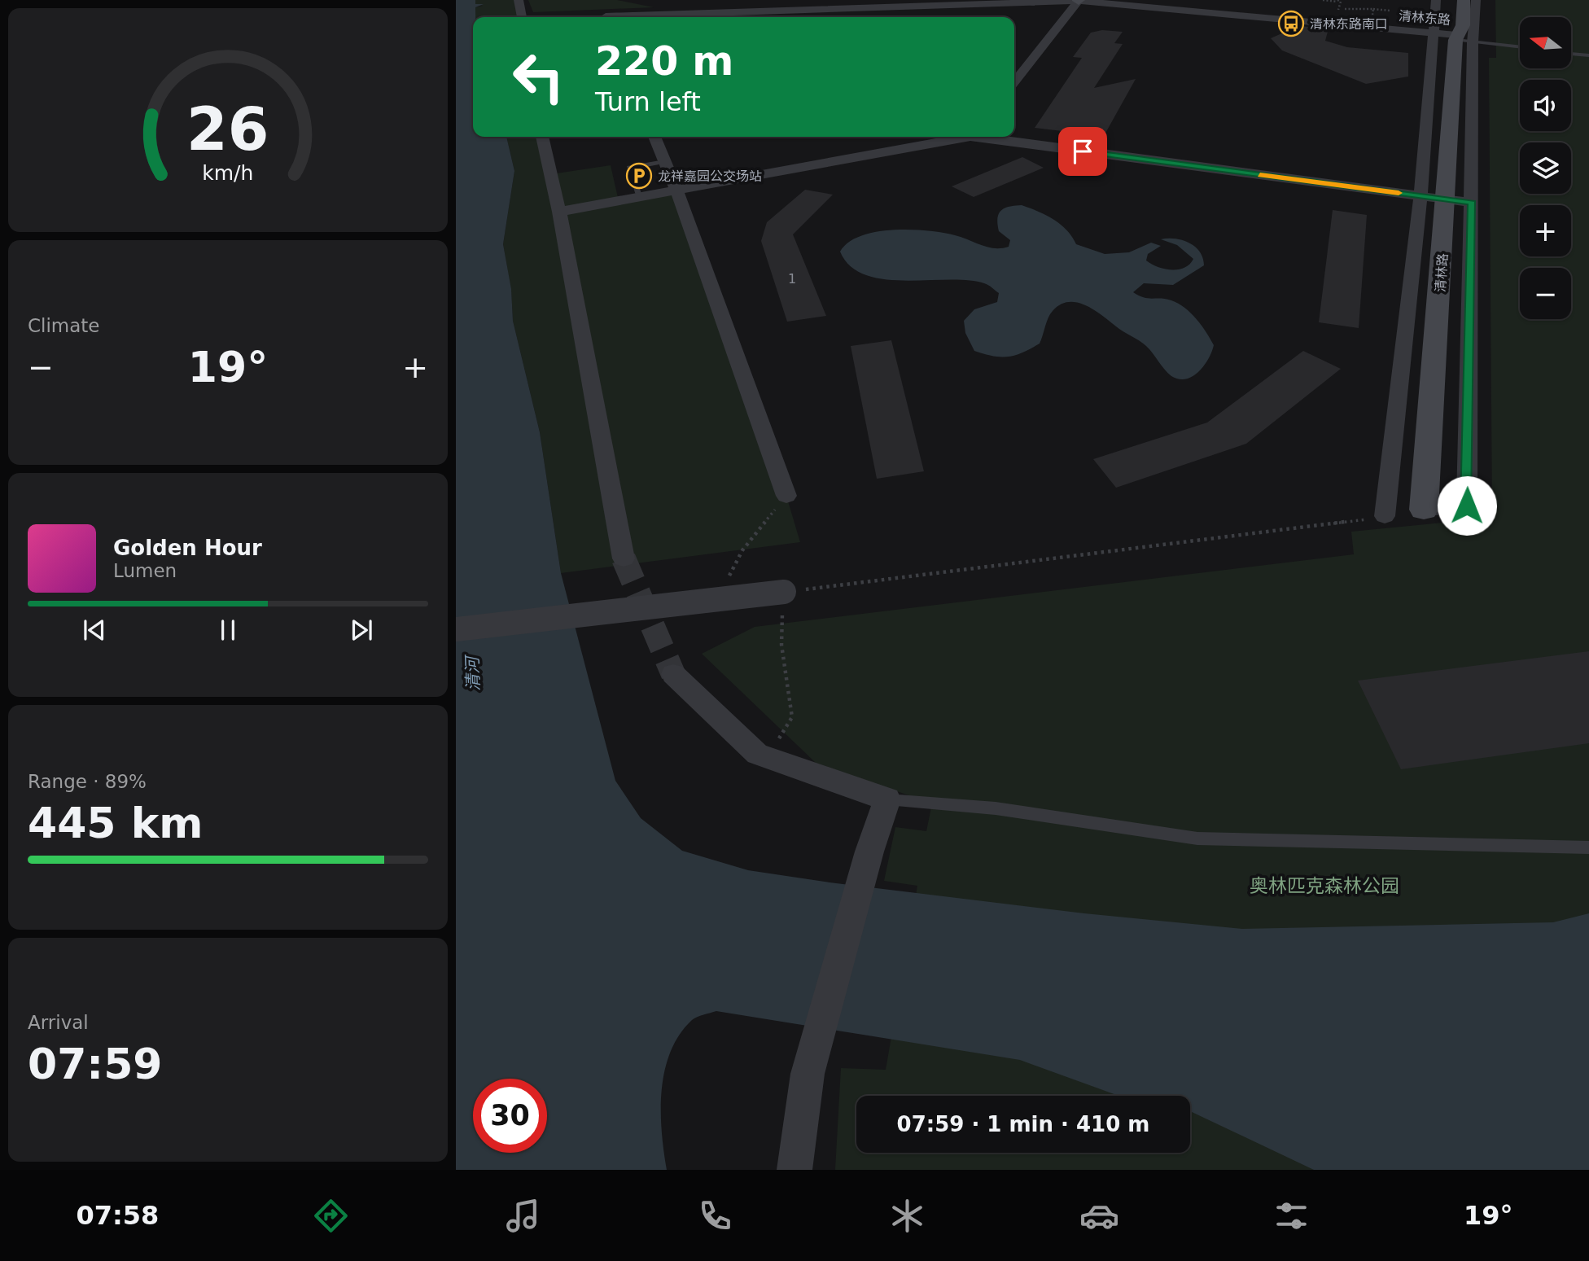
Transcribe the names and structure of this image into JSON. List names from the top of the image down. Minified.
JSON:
{"streets":{"street":["清林东路","清林路"]},"crossings":[["清林东路","清林路"]],"water":["清河"],"parks":["奥林匹克森林公园"],"places":{"bus stop":["清林东路南口"],"parking":["龙祥嘉园公交场站"]},"house_numbers":["1"],"north":"left","page":{"map_buttons":["+","−"],"turn":["220 m","Turn left"],"tile":["Climate",["Range · 89%","445 km"],["Arrival","07:59"]],"heat":["−","19°","+"],"song":["Golden Hour","Lumen"],"limit":"30","trip":"07:59 · 1 min · 410 m","tabs":["07:58","19°"],"gauge":["26","km/h"]}}
